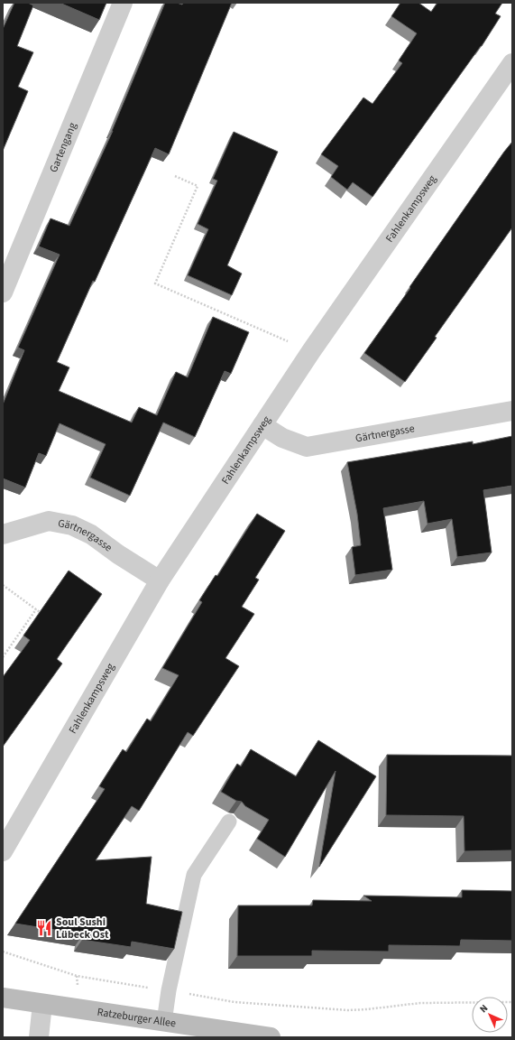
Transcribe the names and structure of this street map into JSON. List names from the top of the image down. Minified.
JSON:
{"streets":{"main road":["Ratzeburger Allee"],"street":["Gartengang","Fahlenkampsweg","Gärtnergasse"]},"crossings":[["Fahlenkampsweg","Gärtnergasse"]],"places":{"restaurant":["Soul Sushi Lübeck Ost"]},"north":"top left"}
